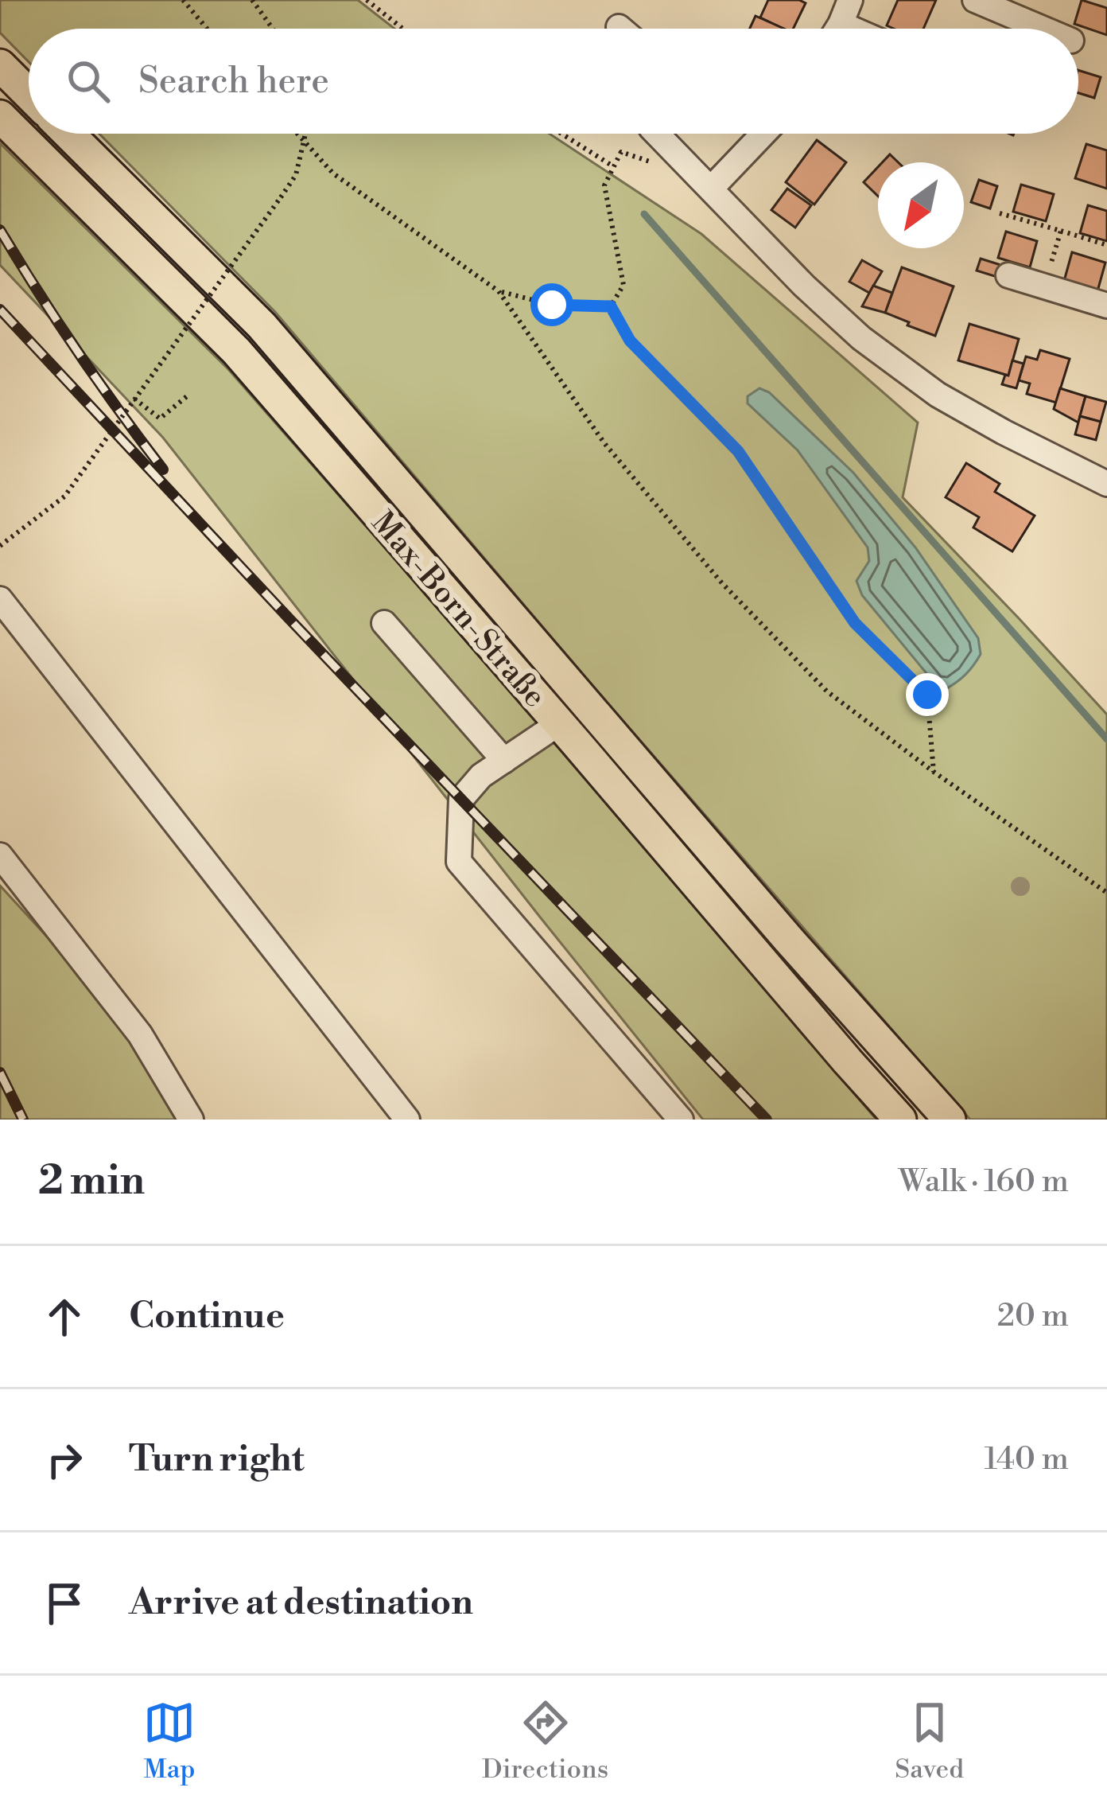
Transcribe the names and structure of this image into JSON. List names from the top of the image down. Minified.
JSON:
{"streets":{"main road":["Max-Born-Straße"]},"north":"bottom left","page":{"search":"Search here","heading":["2 min","Walk · 160 m"],"list":[["Continue","20 m"],["Turn right","140 m"],"Arrive at destination"],"nav":["Map","Directions","Saved"]}}
